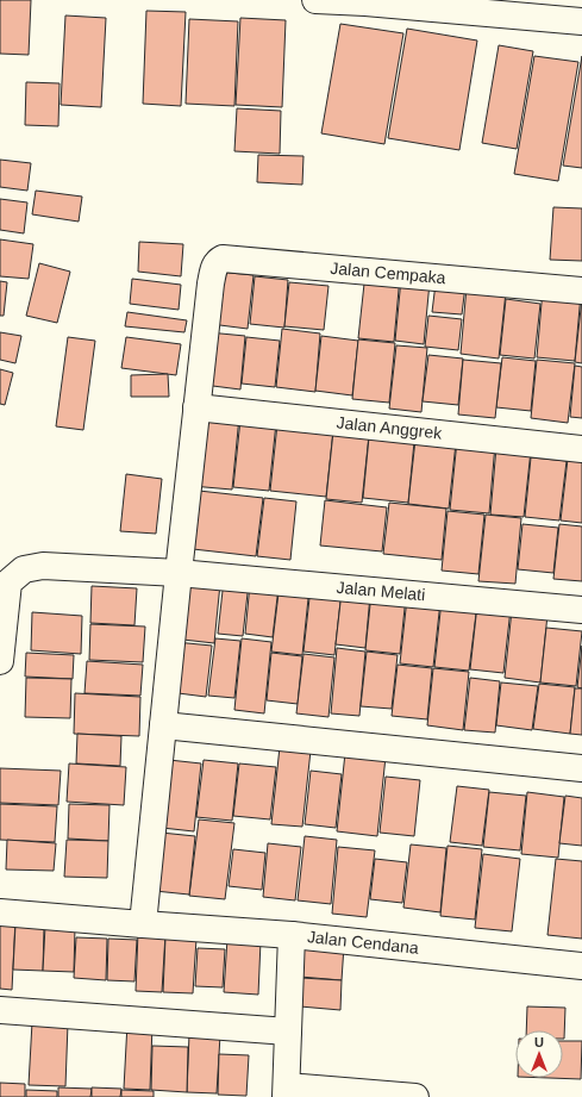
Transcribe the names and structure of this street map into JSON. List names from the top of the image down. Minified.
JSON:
{"streets":{"street":["Jalan Cempaka","Jalan Anggrek","Jalan Melati","Jalan Cendana"]},"crossings":[["Jalan Cempaka","Jalan Anggrek"]],"north":"top"}
